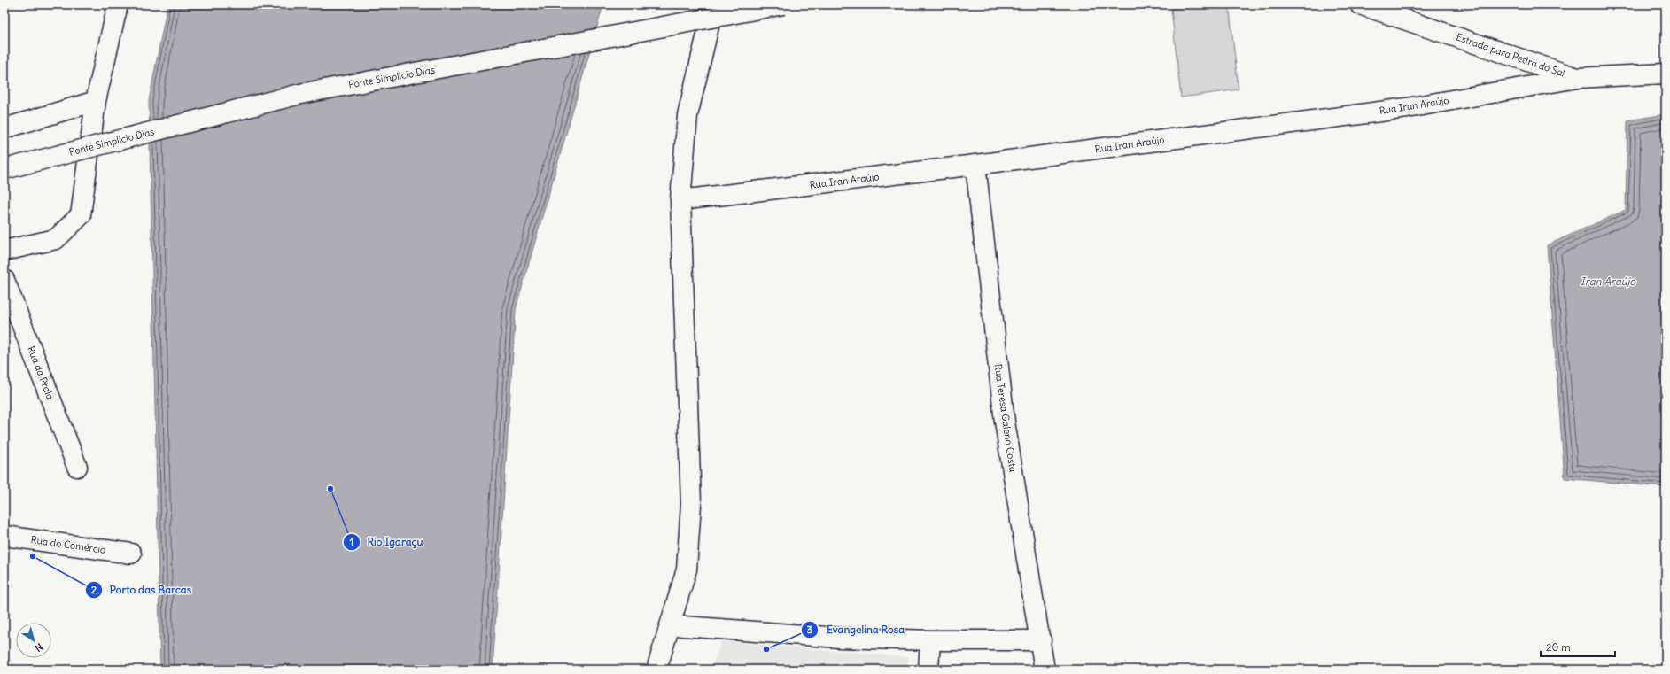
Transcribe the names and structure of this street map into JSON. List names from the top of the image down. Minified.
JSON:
{"streets":{"street":["Estrada para Pedra do Sal","Ponte Simplício Dias","Rua Iran Araújo","Rua da Praia","Rua Teresa Galeno Costa","Rua do Comércio"]},"crossings":[["Estrada para Pedra do Sal","Rua Iran Araújo"],["Rua Iran Araújo","Rua Teresa Galeno Costa"]],"water":["Iran Araújo"],"places":["Rio Igaraçu","Porto das Barcas","Evangelina Rosa"],"scale_bar":"20 m","north":"bottom right"}
